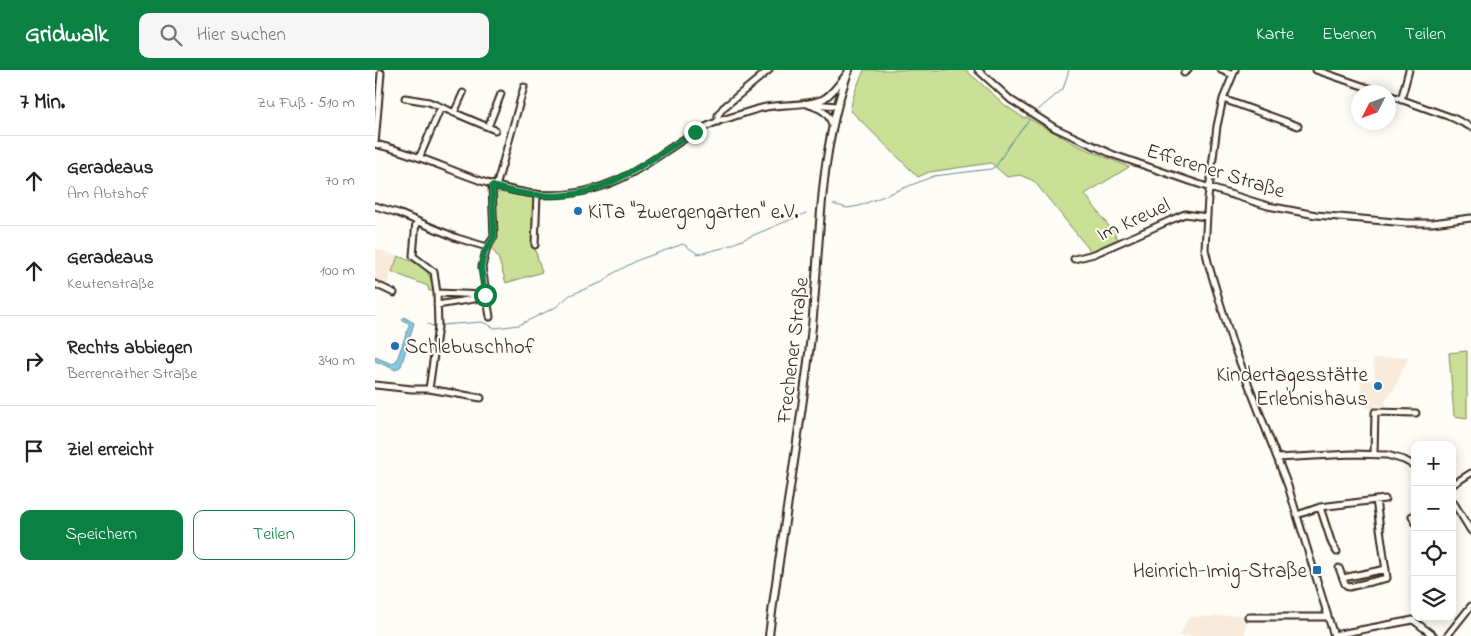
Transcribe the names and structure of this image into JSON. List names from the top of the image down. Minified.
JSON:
{"streets":{"main road":["Frechener Straße"],"street":["Efferener Straße","Im Kreuel"]},"places":{"other":["KiTa \"Zwergengarten\" e.V.","Schlebuschhof","Kindertagesstätte Erlebnishaus"],"transit":["Heinrich-Imig-Straße"]},"north":"bottom left","page":{"header":"Gridwalk","search":"Hier suchen","nav":["Karte","Ebenen","Teilen"],"heading":["7 Min.","Zu Fuß · 510 m"],"list":[["Geradeaus","Am Abtshof","70 m"],["Geradeaus","Keutenstraße","100 m"],["Rechts abbiegen","Berrenrather Straße","340 m"],"Ziel erreicht"],"map_buttons":["+","−"],"buttons":["Speichern","Teilen"]}}
